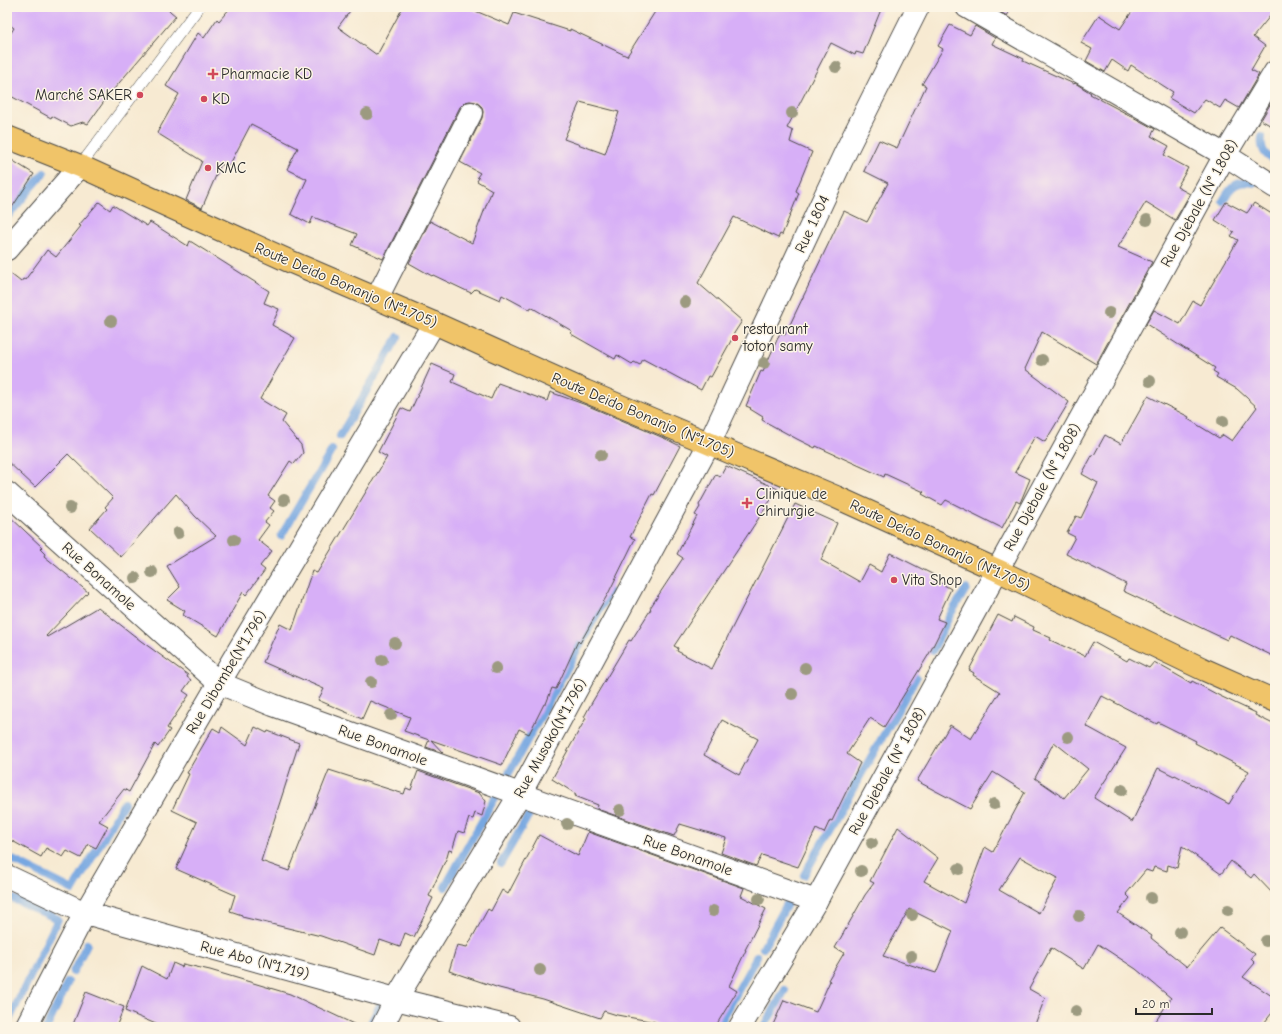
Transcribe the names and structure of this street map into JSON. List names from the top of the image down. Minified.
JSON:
{"streets":{"main road":["Route Deido Bonanjo (N°1.705)"],"street":["Rue Djebale (N° 1.808)","Rue 1.804","Rue Bonamole","Rue Dibombe(N°1.796)","Rue Musoko(N°1.796)","Rue Abo (N°1.719)"]},"crossings":[["Rue Djebale (N° 1.808)","Route Deido Bonanjo (N°1.705)"],["Rue Djebale (N° 1.808)","Rue Bonamole"],["Rue 1.804","Route Deido Bonanjo (N°1.705)"],["Rue 1.804","Rue Musoko(N°1.796)"],["Route Deido Bonanjo (N°1.705)","Rue Dibombe(N°1.796)"],["Route Deido Bonanjo (N°1.705)","Rue Musoko(N°1.796)"],["Rue Bonamole","Rue Dibombe(N°1.796)"],["Rue Bonamole","Rue Musoko(N°1.796)"],["Rue Dibombe(N°1.796)","Rue Abo (N°1.719)"],["Rue Musoko(N°1.796)","Rue Abo (N°1.719)"]],"places":{"health":["Pharmacie KD","Clinique de Chirurgie"],"other":["Marché SAKER","KD","KMC","restaurant toton samy","Vita Shop"]},"scale_bar":"20 m"}
